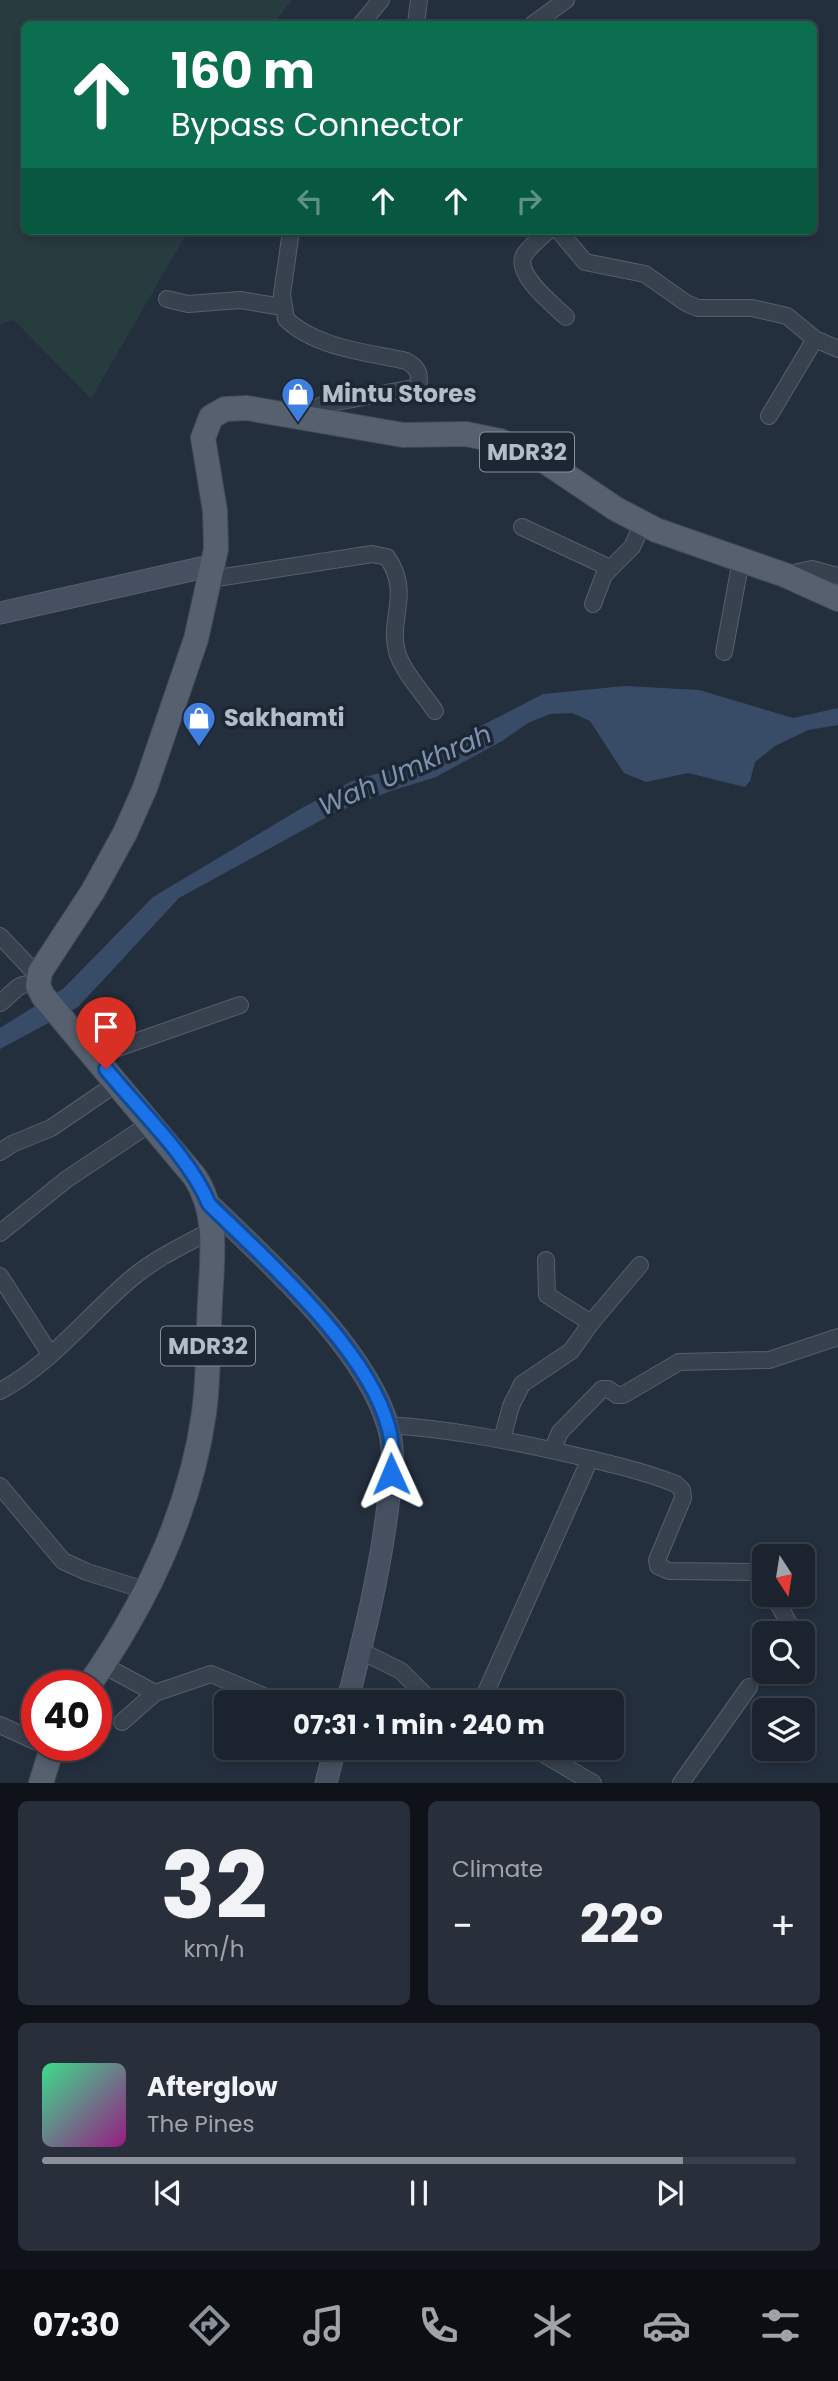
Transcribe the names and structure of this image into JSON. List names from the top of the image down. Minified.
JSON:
{"streets":{"main road":["MDR32"]},"water":["Wah Umkhrah"],"places":{"shop":["Mintu Stores","Sakhamti"]},"north":"bottom","page":{"turn":["160 m","Bypass Connector"],"limit":"40","trip":"07:31 · 1 min · 240 m","tile":[["32","km/h"],"Climate"],"heat":["−","22°","+"],"song":["Afterglow","The Pines"],"tabs":"07:30"}}
